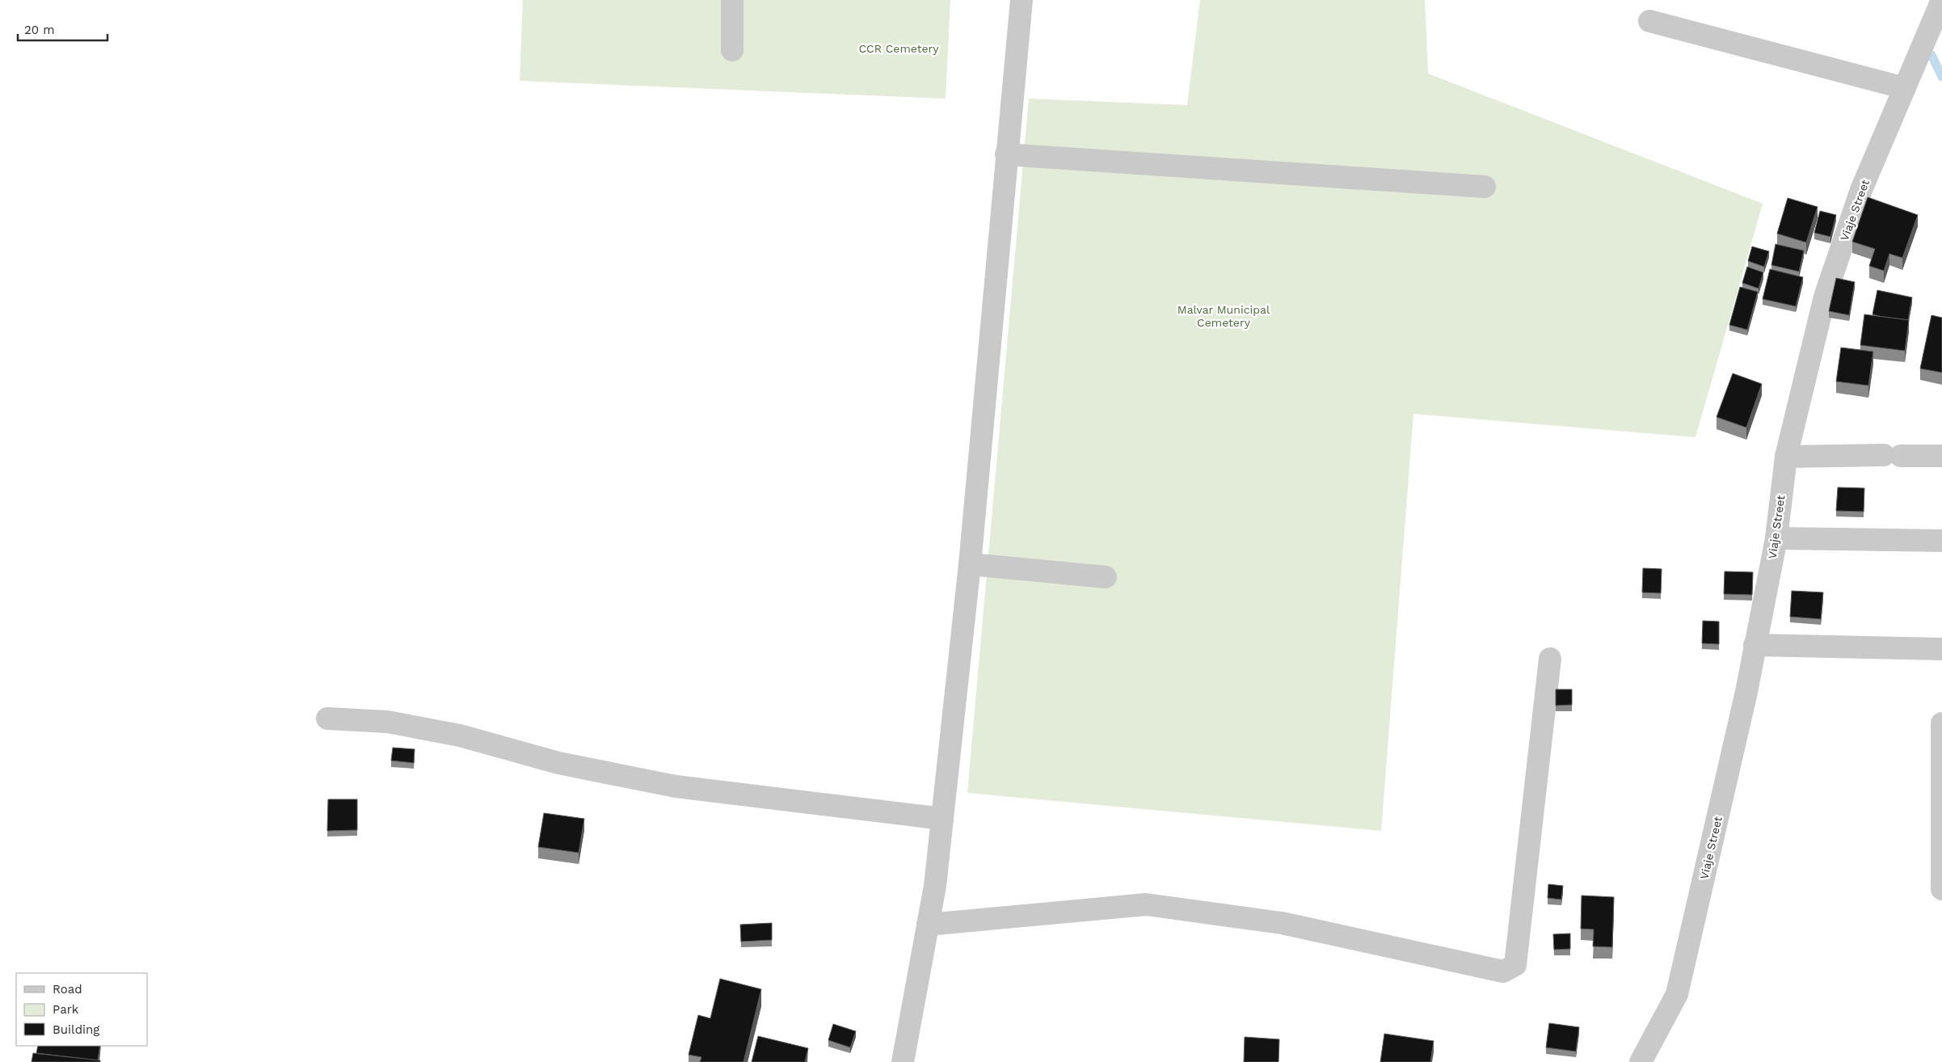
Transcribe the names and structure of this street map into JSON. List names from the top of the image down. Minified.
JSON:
{"streets":{"street":["Viaje Street"]},"parks":["CCR Cemetery","Malvar Municipal Cemetery"],"legend":["Road","Park","Building"],"scale_bar":"20 m"}
